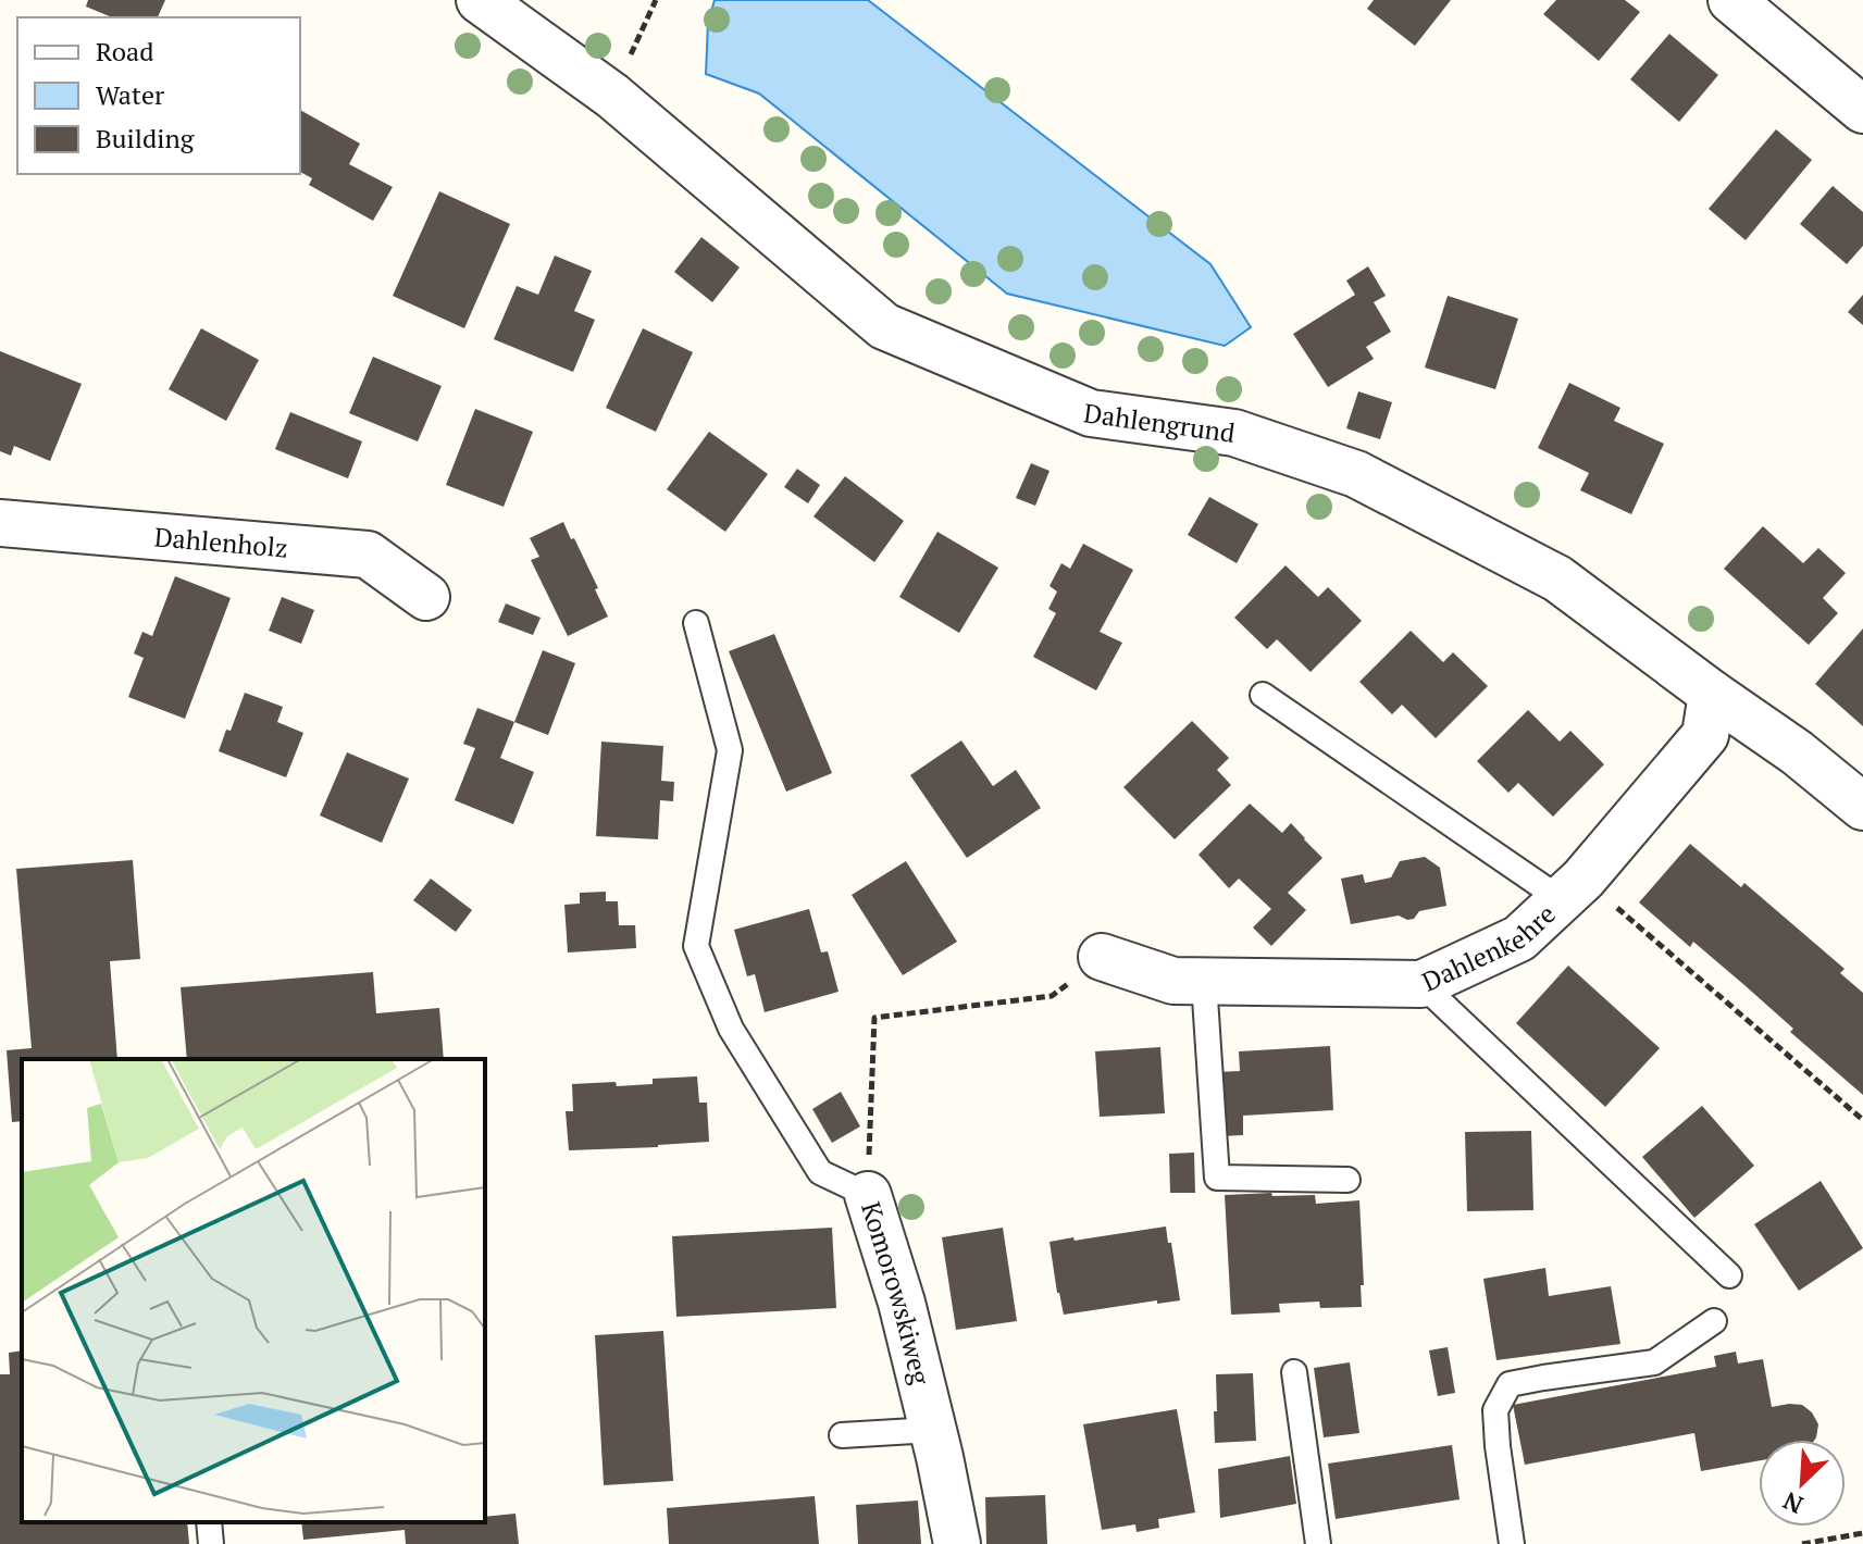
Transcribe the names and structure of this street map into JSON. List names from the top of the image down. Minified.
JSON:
{"streets":{"street":["Dahlengrund","Dahlenholz","Dahlenkehre","Komorowskiweg"]},"crossings":[["Dahlengrund","Dahlenkehre"],["Dahlenkehre","Komorowskiweg"]],"legend":["Road","Water","Building"],"north":"bottom left"}
